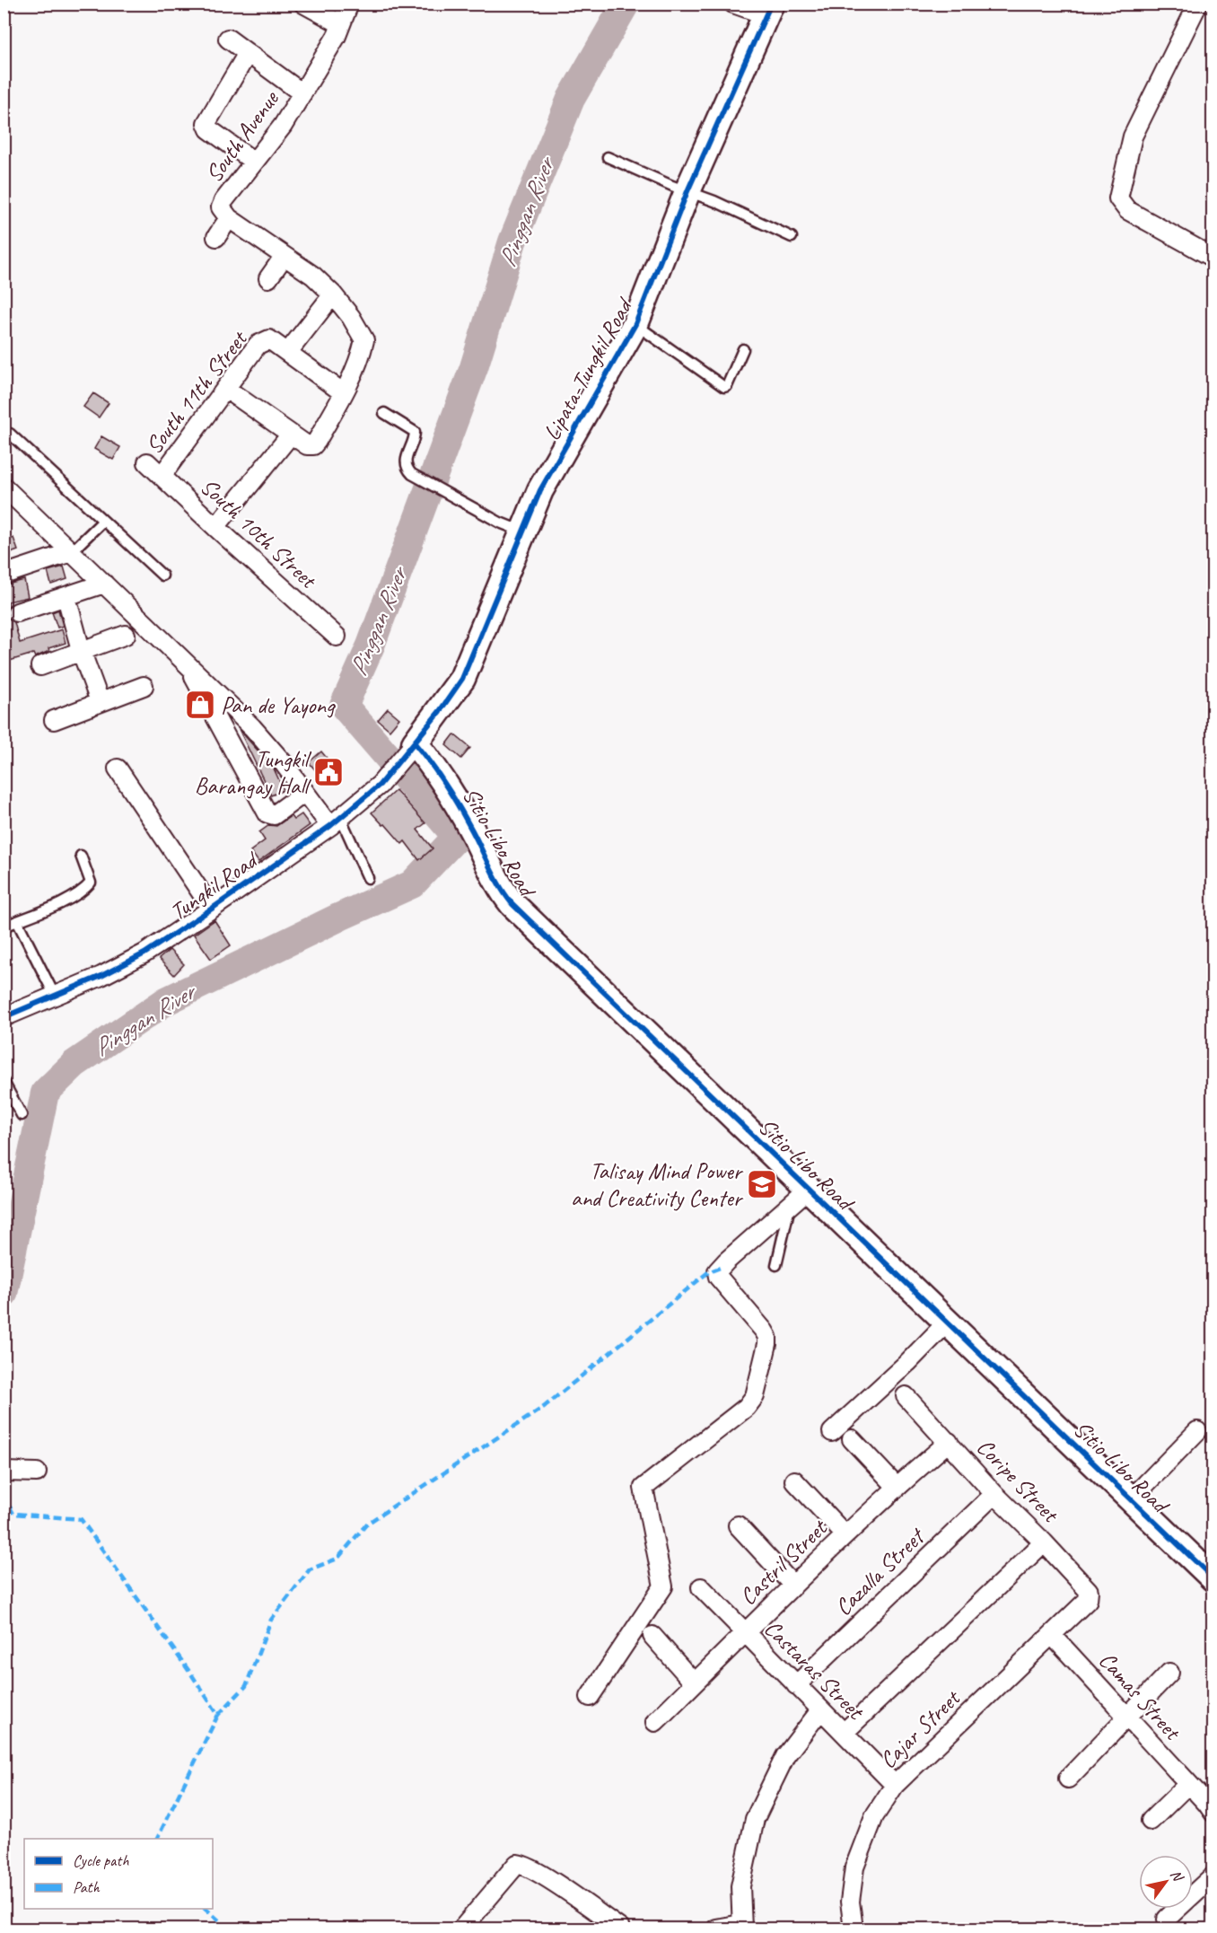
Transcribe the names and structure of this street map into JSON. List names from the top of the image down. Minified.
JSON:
{"streets":{"street":["South Avenue","Lipata-Tungkil Road","South 11th Street","South 10th Street","Sitio Libo Road","Tungkil Road","Coripe Street","Castril Street","Cazalla Street","Castaras Street","Camas Street","Cajar Street"]},"crossings":[["Lipata-Tungkil Road","Sitio Libo Road"],["Lipata-Tungkil Road","Tungkil Road"],["South 11th Street","South 10th Street"],["Sitio Libo Road","Tungkil Road"],["Coripe Street","Castril Street"],["Coripe Street","Cazalla Street"],["Coripe Street","Cajar Street"],["Castril Street","Castaras Street"],["Cazalla Street","Castaras Street"],["Castaras Street","Cajar Street"],["Camas Street","Cajar Street"]],"water":["Pinggan River"],"places":{"shop":["Pan de Yayong"],"public building":["Tungkil Barangay Hall"],"school or university":["Talisay Mind Power and Creativity Center"]},"legend":["Cycle path","Path"],"north":"top right"}
